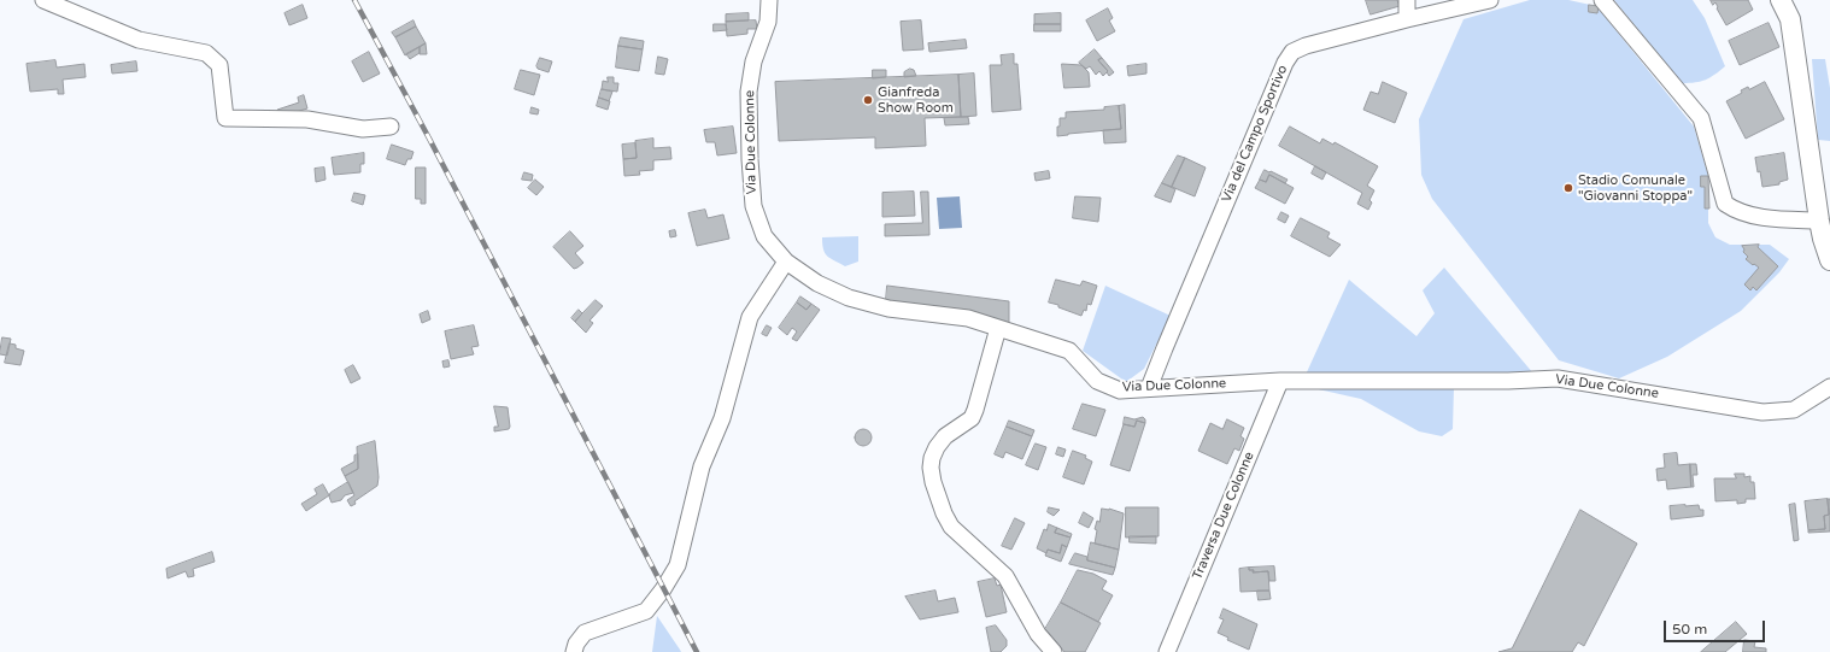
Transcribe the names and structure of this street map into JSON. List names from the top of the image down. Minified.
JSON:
{"streets":{"street":["Via del Campo Sportivo","Via Due Colonne","Traversa Due Colonne"]},"crossings":[["Via del Campo Sportivo","Via Due Colonne"],["Via Due Colonne","Traversa Due Colonne"]],"places":["Gianfreda Show Room","Stadio Comunale \"Giovanni Stoppa\""],"scale_bar":"50 m"}
